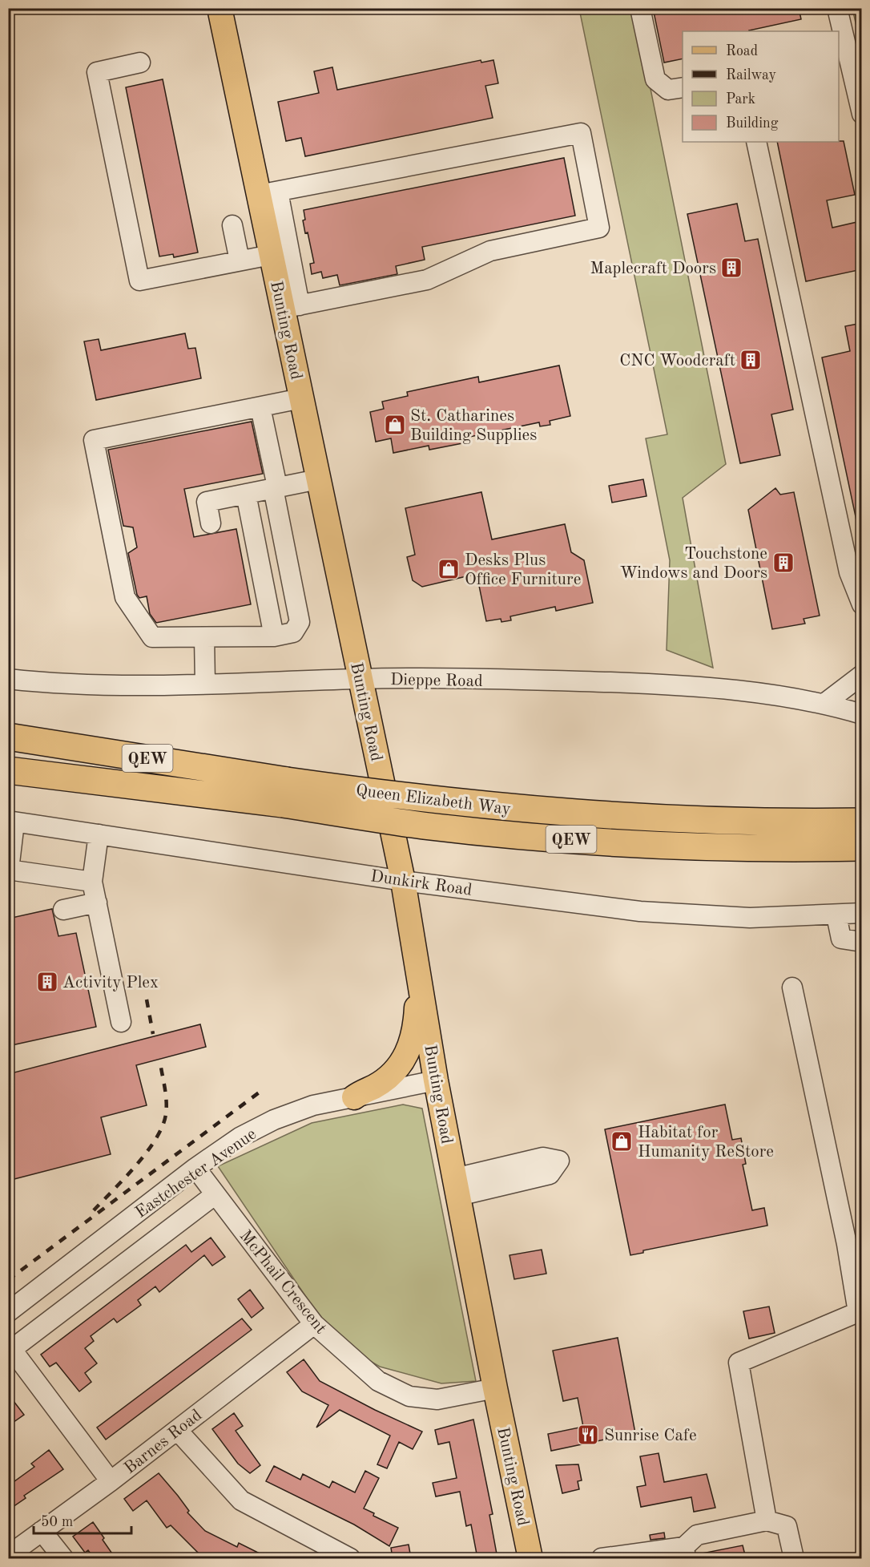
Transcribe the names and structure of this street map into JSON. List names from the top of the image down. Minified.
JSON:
{"streets":{"highway":["QEW","Queen Elizabeth Way"],"main road":["Bunting Road"],"street":["Dieppe Road","Dunkirk Road","Eastchester Avenue","McPhail Crescent","Barnes Road"]},"crossings":[["Bunting Road","Dieppe Road"],["Bunting Road","Dunkirk Road"],["Bunting Road","Eastchester Avenue"],["Bunting Road","McPhail Crescent"],["Eastchester Avenue","McPhail Crescent"],["McPhail Crescent","Barnes Road"]],"places":{"building":["Maplecraft Doors","CNC Woodcraft","Touchstone Windows and Doors","Activity Plex"],"shop":["St. Catharines Building Supplies","Desks Plus Office Furniture","Habitat for Humanity ReStore"],"restaurant":["Sunrise Cafe"]},"legend":["Road","Railway","Park","Building"],"scale_bar":"50 m"}
